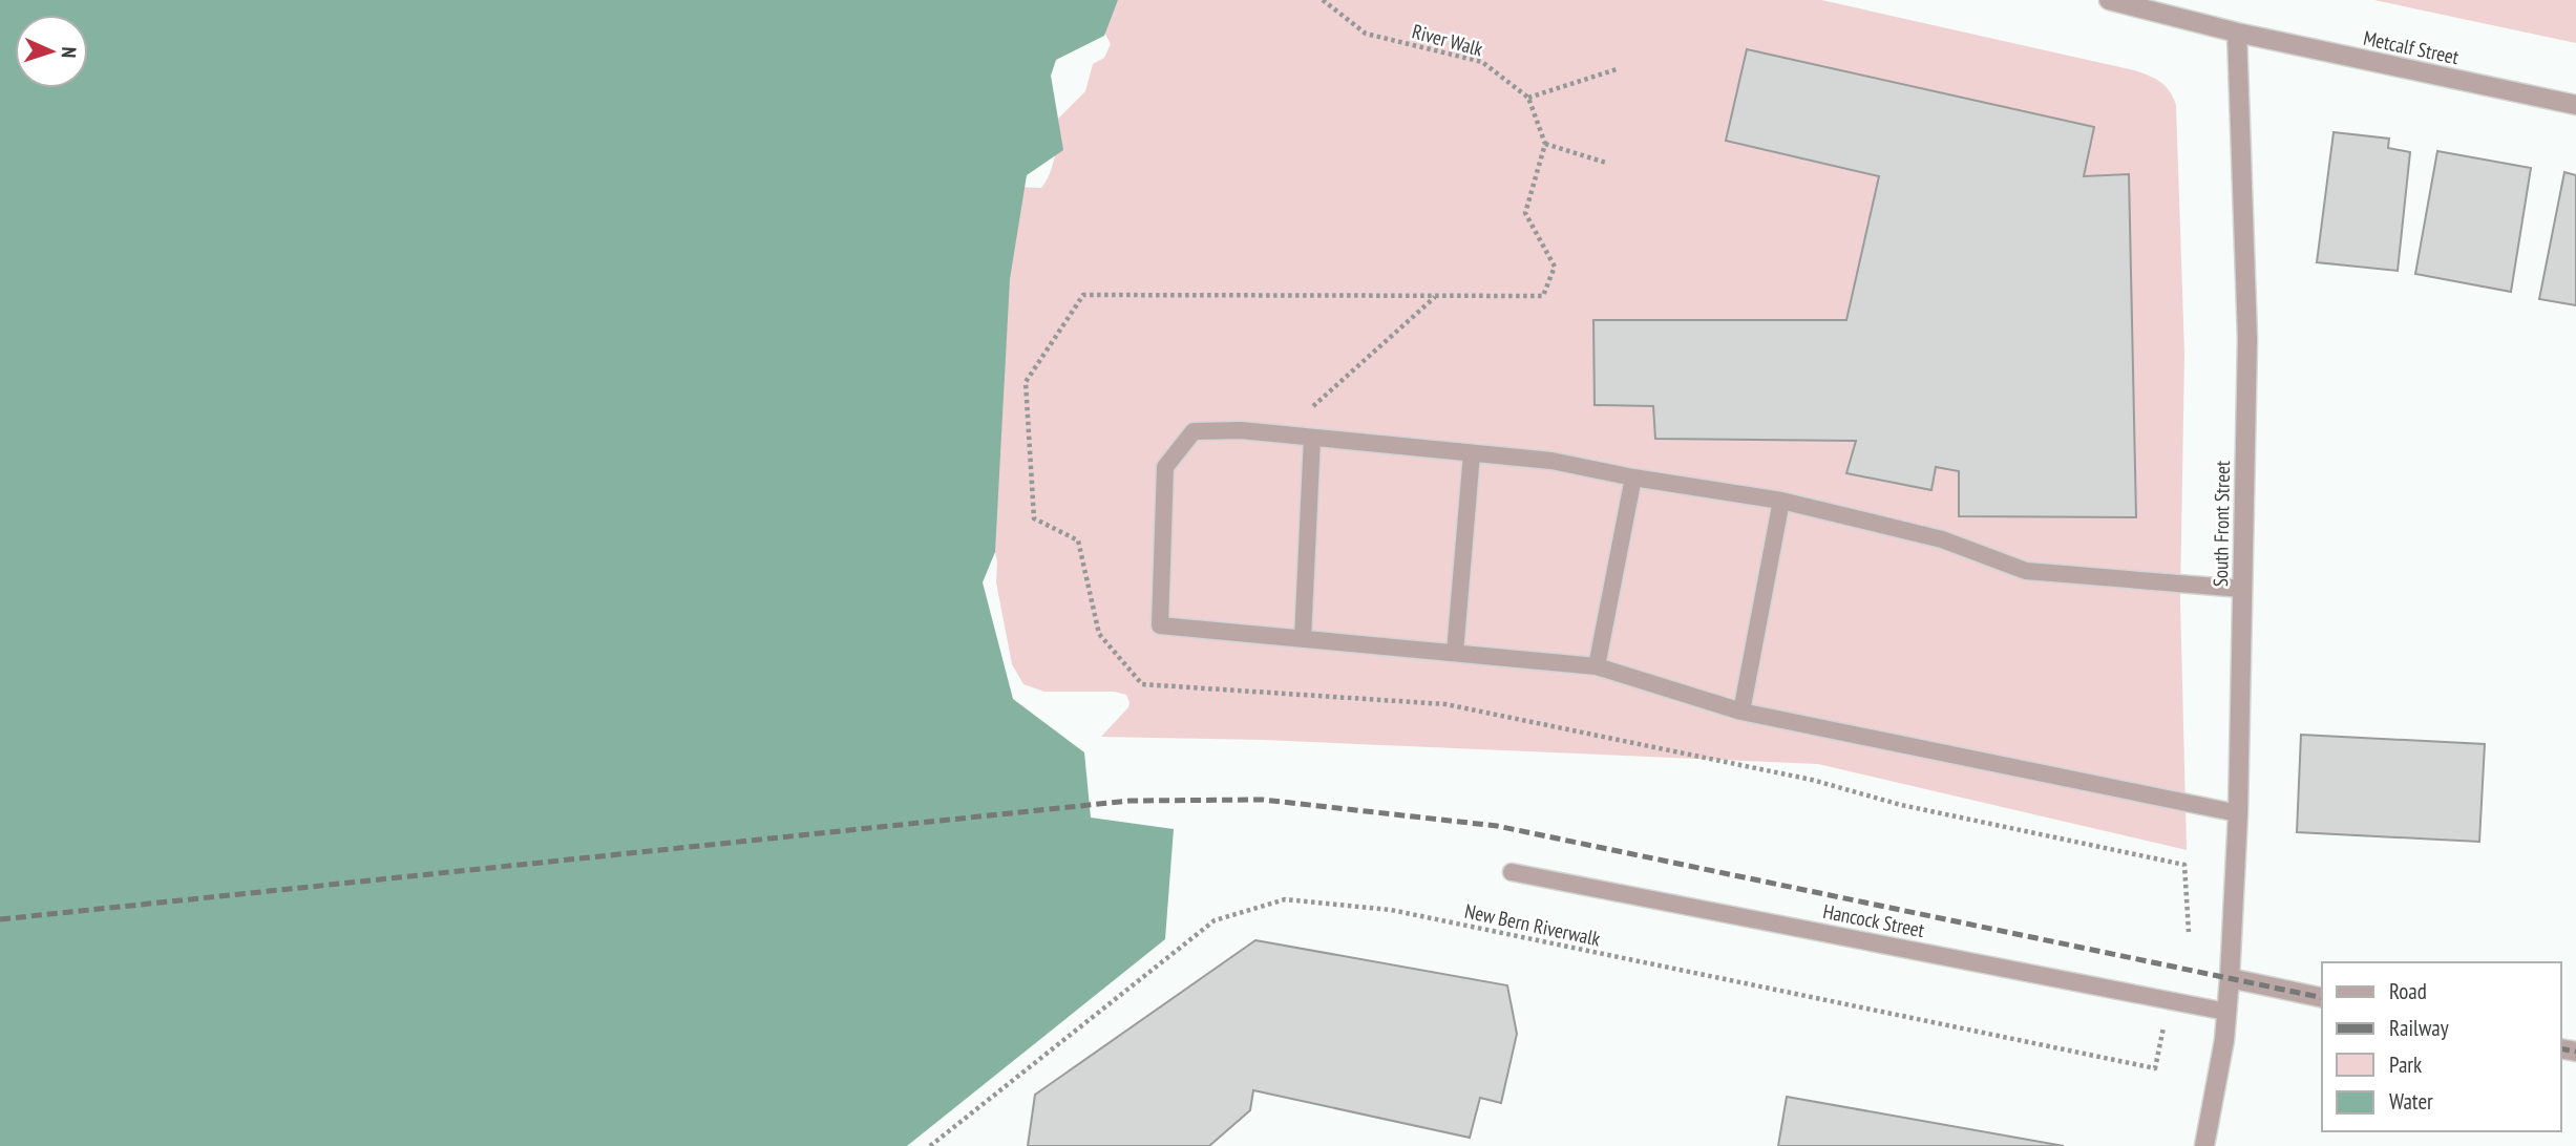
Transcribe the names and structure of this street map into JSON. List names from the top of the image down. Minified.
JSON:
{"streets":{"street":["Metcalf Street","South Front Street"],"lane":["Hancock Street"],"path":["River Walk","New Bern Riverwalk"]},"crossings":[["Metcalf Street","South Front Street"],["South Front Street","Hancock Street"]],"legend":["Road","Railway","Park","Water"],"north":"right"}
